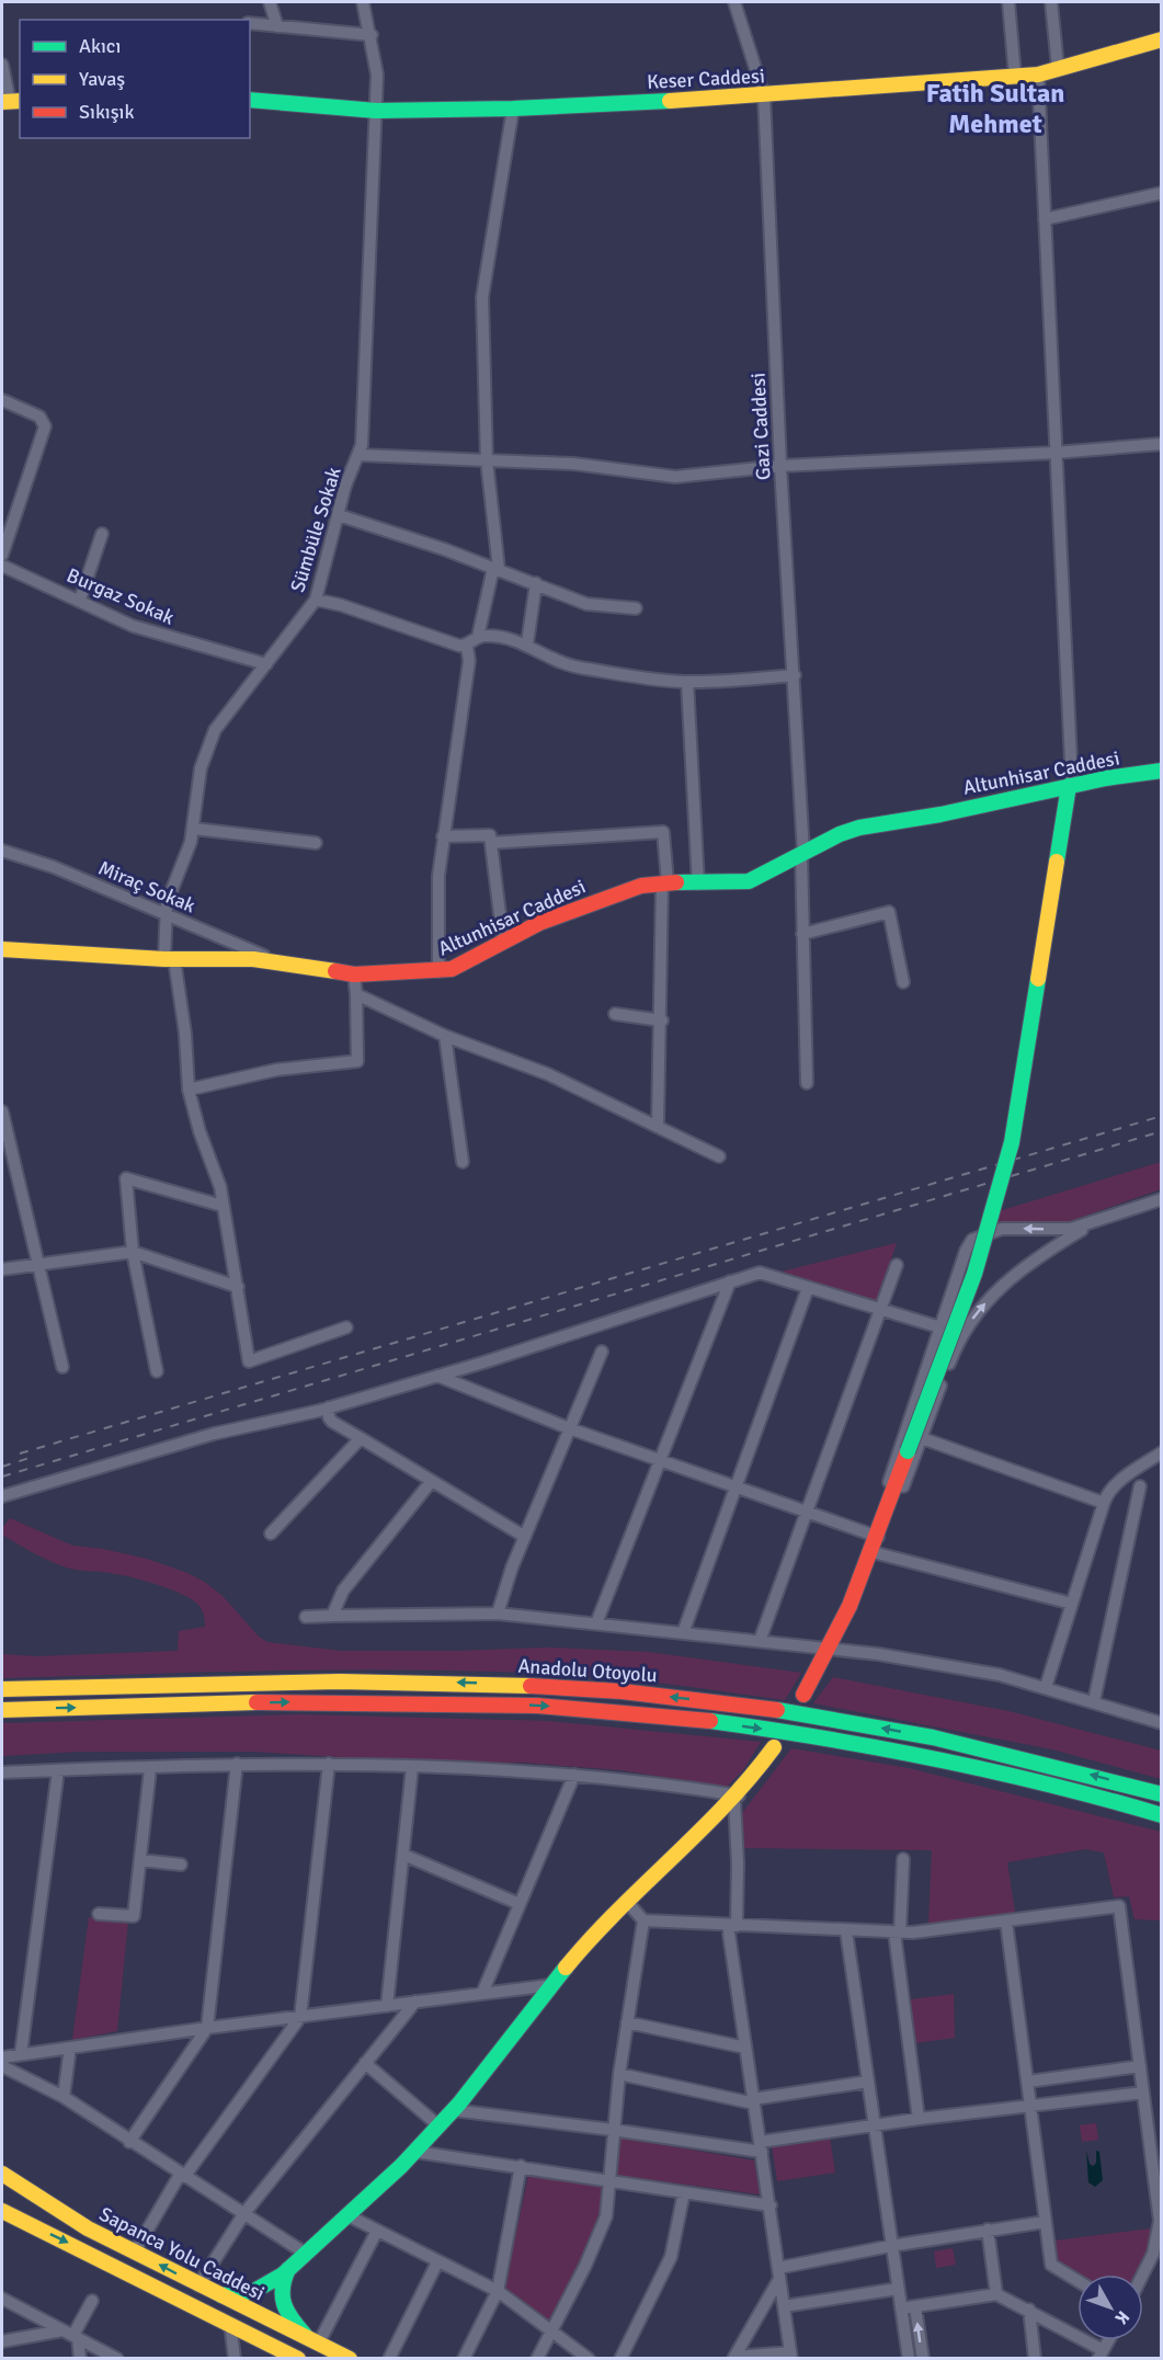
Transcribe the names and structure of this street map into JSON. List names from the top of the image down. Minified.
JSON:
{"streets":{"main road":["Keser Caddesi","Altunhisar Caddesi","Anadolu Otoyolu","Sapanca Yolu Caddesi"],"street":["Gazi Caddesi","Sümbüle Sokak","Burgaz Sokak","Miraç Sokak"]},"crossings":[["Keser Caddesi","Gazi Caddesi"],["Keser Caddesi","Sümbüle Sokak"],["Gazi Caddesi","Altunhisar Caddesi"],["Sümbüle Sokak","Burgaz Sokak"],["Sümbüle Sokak","Altunhisar Caddesi"],["Sümbüle Sokak","Miraç Sokak"],["Altunhisar Caddesi","Miraç Sokak"]],"districts":["Fatih Sultan Mehmet"],"legend":["Akıcı","Yavaş","Sıkışık"],"north":"bottom right"}
